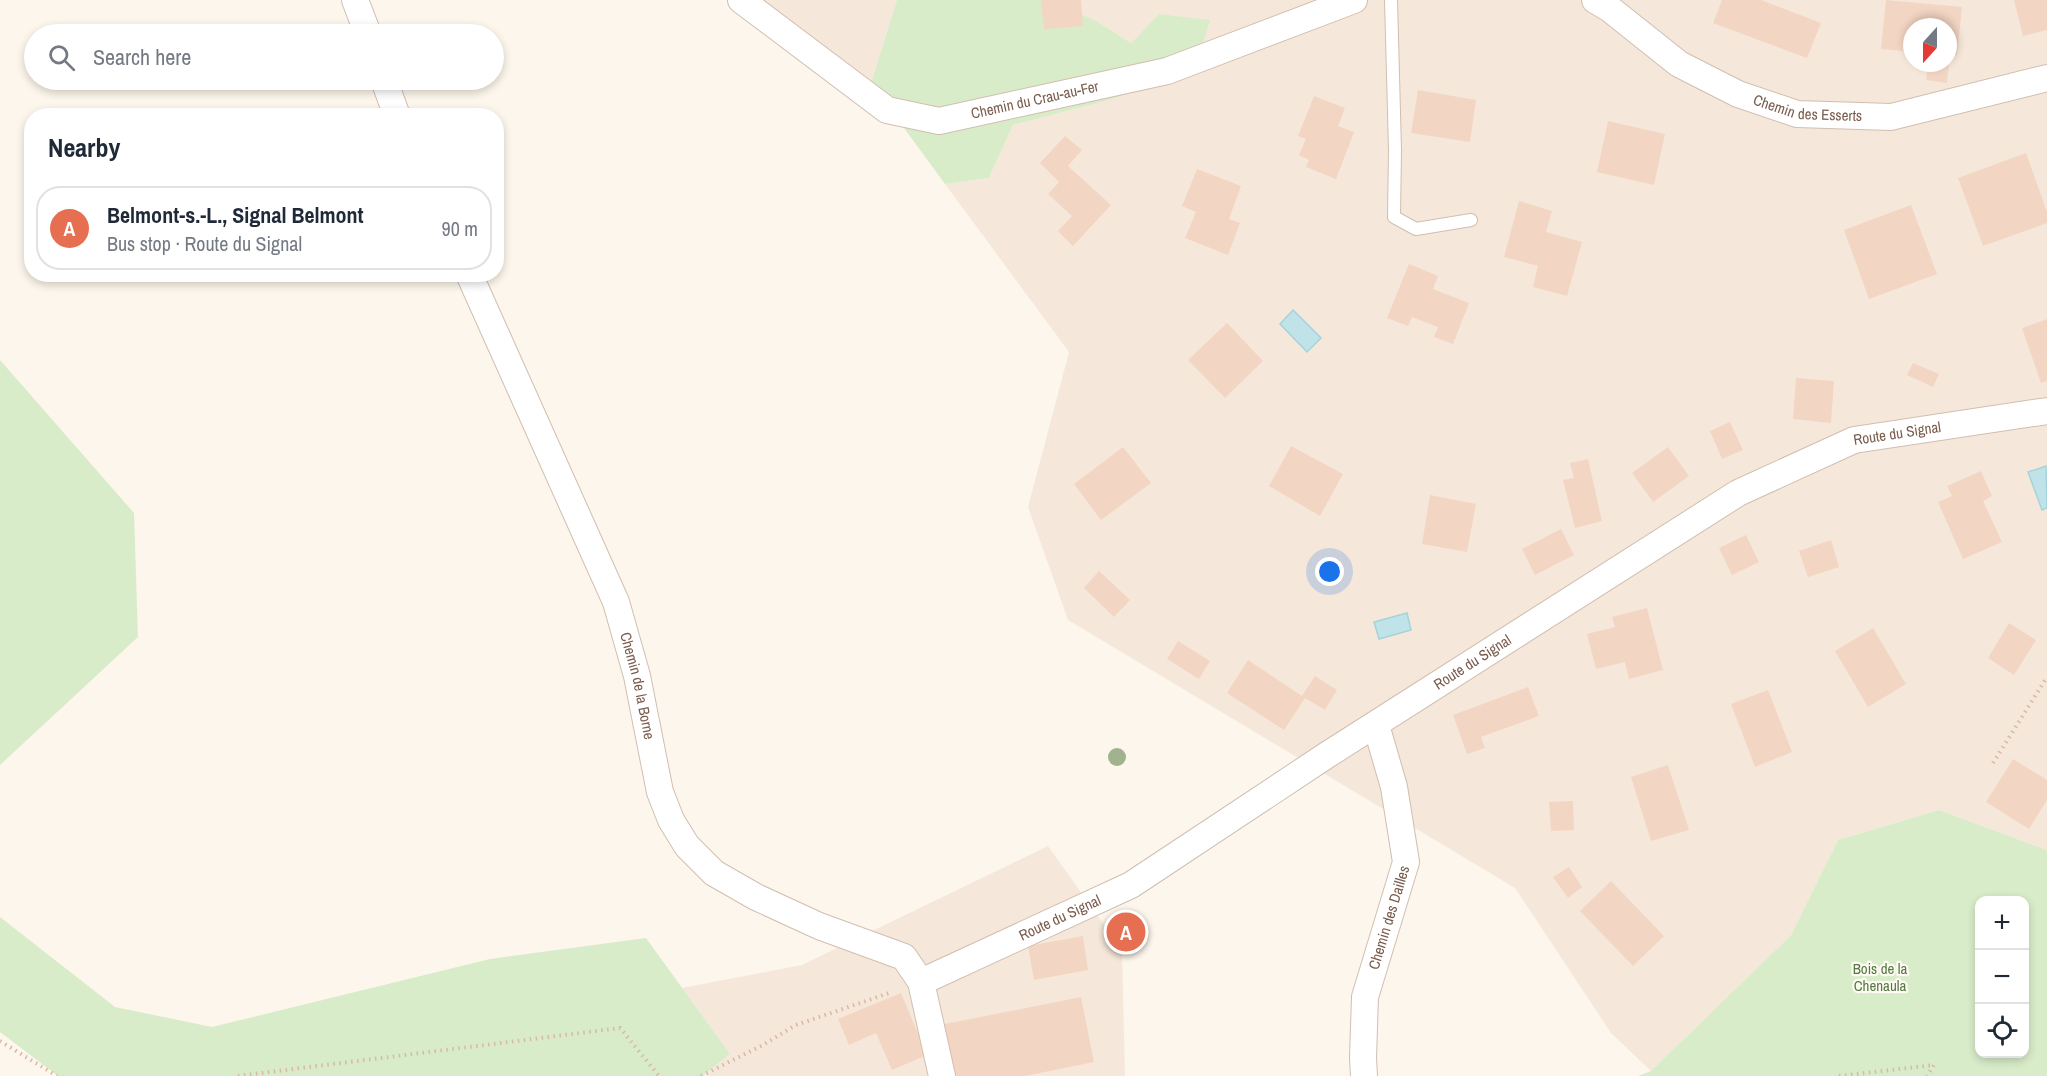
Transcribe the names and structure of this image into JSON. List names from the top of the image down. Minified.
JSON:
{"streets":{"street":["Chemin du Crau-au-Fer","Chemin des Esserts","Route du Signal","Chemin de la Borne","Chemin des Dailles"]},"crossings":[["Route du Signal","Chemin de la Borne"],["Route du Signal","Chemin des Dailles"]],"parks":["Bois de la Chenaula"],"north":"bottom","page":{"search":"Search here","heading":"Nearby","list":[{"mark":"A","name":"Belmont-s.-L., Signal Belmont","note":"Bus stop · Route du Signal","value":"90 m"}],"map_buttons":["+","−"],"pins":"A"}}
